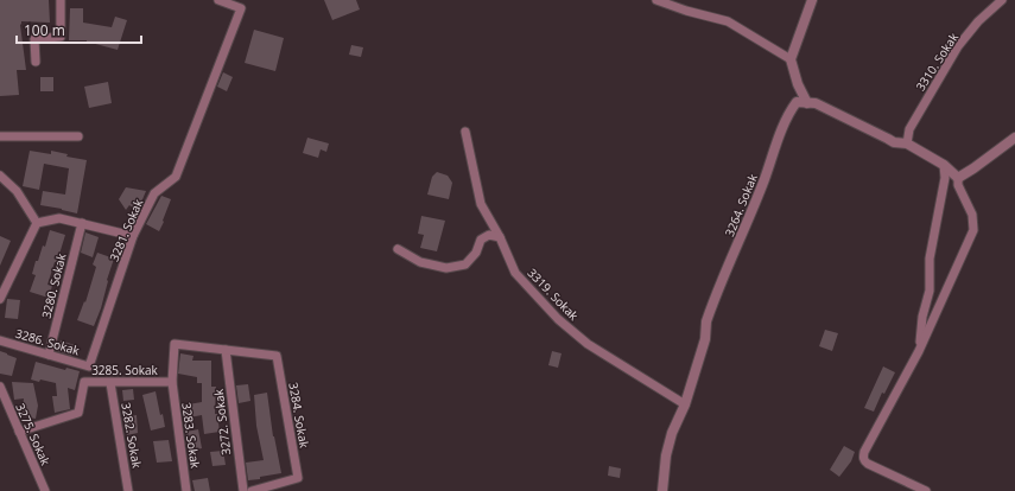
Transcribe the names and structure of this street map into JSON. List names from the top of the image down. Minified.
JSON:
{"streets":{"street":["3310. Sokak","3264. Sokak","3281. Sokak","3280. Sokak","3319. Sokak","3286. Sokak","3285. Sokak","3284. Sokak","3272. Sokak","3275. Sokak","3282. Sokak","3283. Sokak"]},"crossings":[["3264. Sokak","3319. Sokak"],["3281. Sokak","3286. Sokak"],["3280. Sokak","3286. Sokak"],["3285. Sokak","3284. Sokak"],["3285. Sokak","3272. Sokak"],["3285. Sokak","3275. Sokak"],["3285. Sokak","3282. Sokak"],["3285. Sokak","3283. Sokak"]],"scale_bar":"100 m"}
